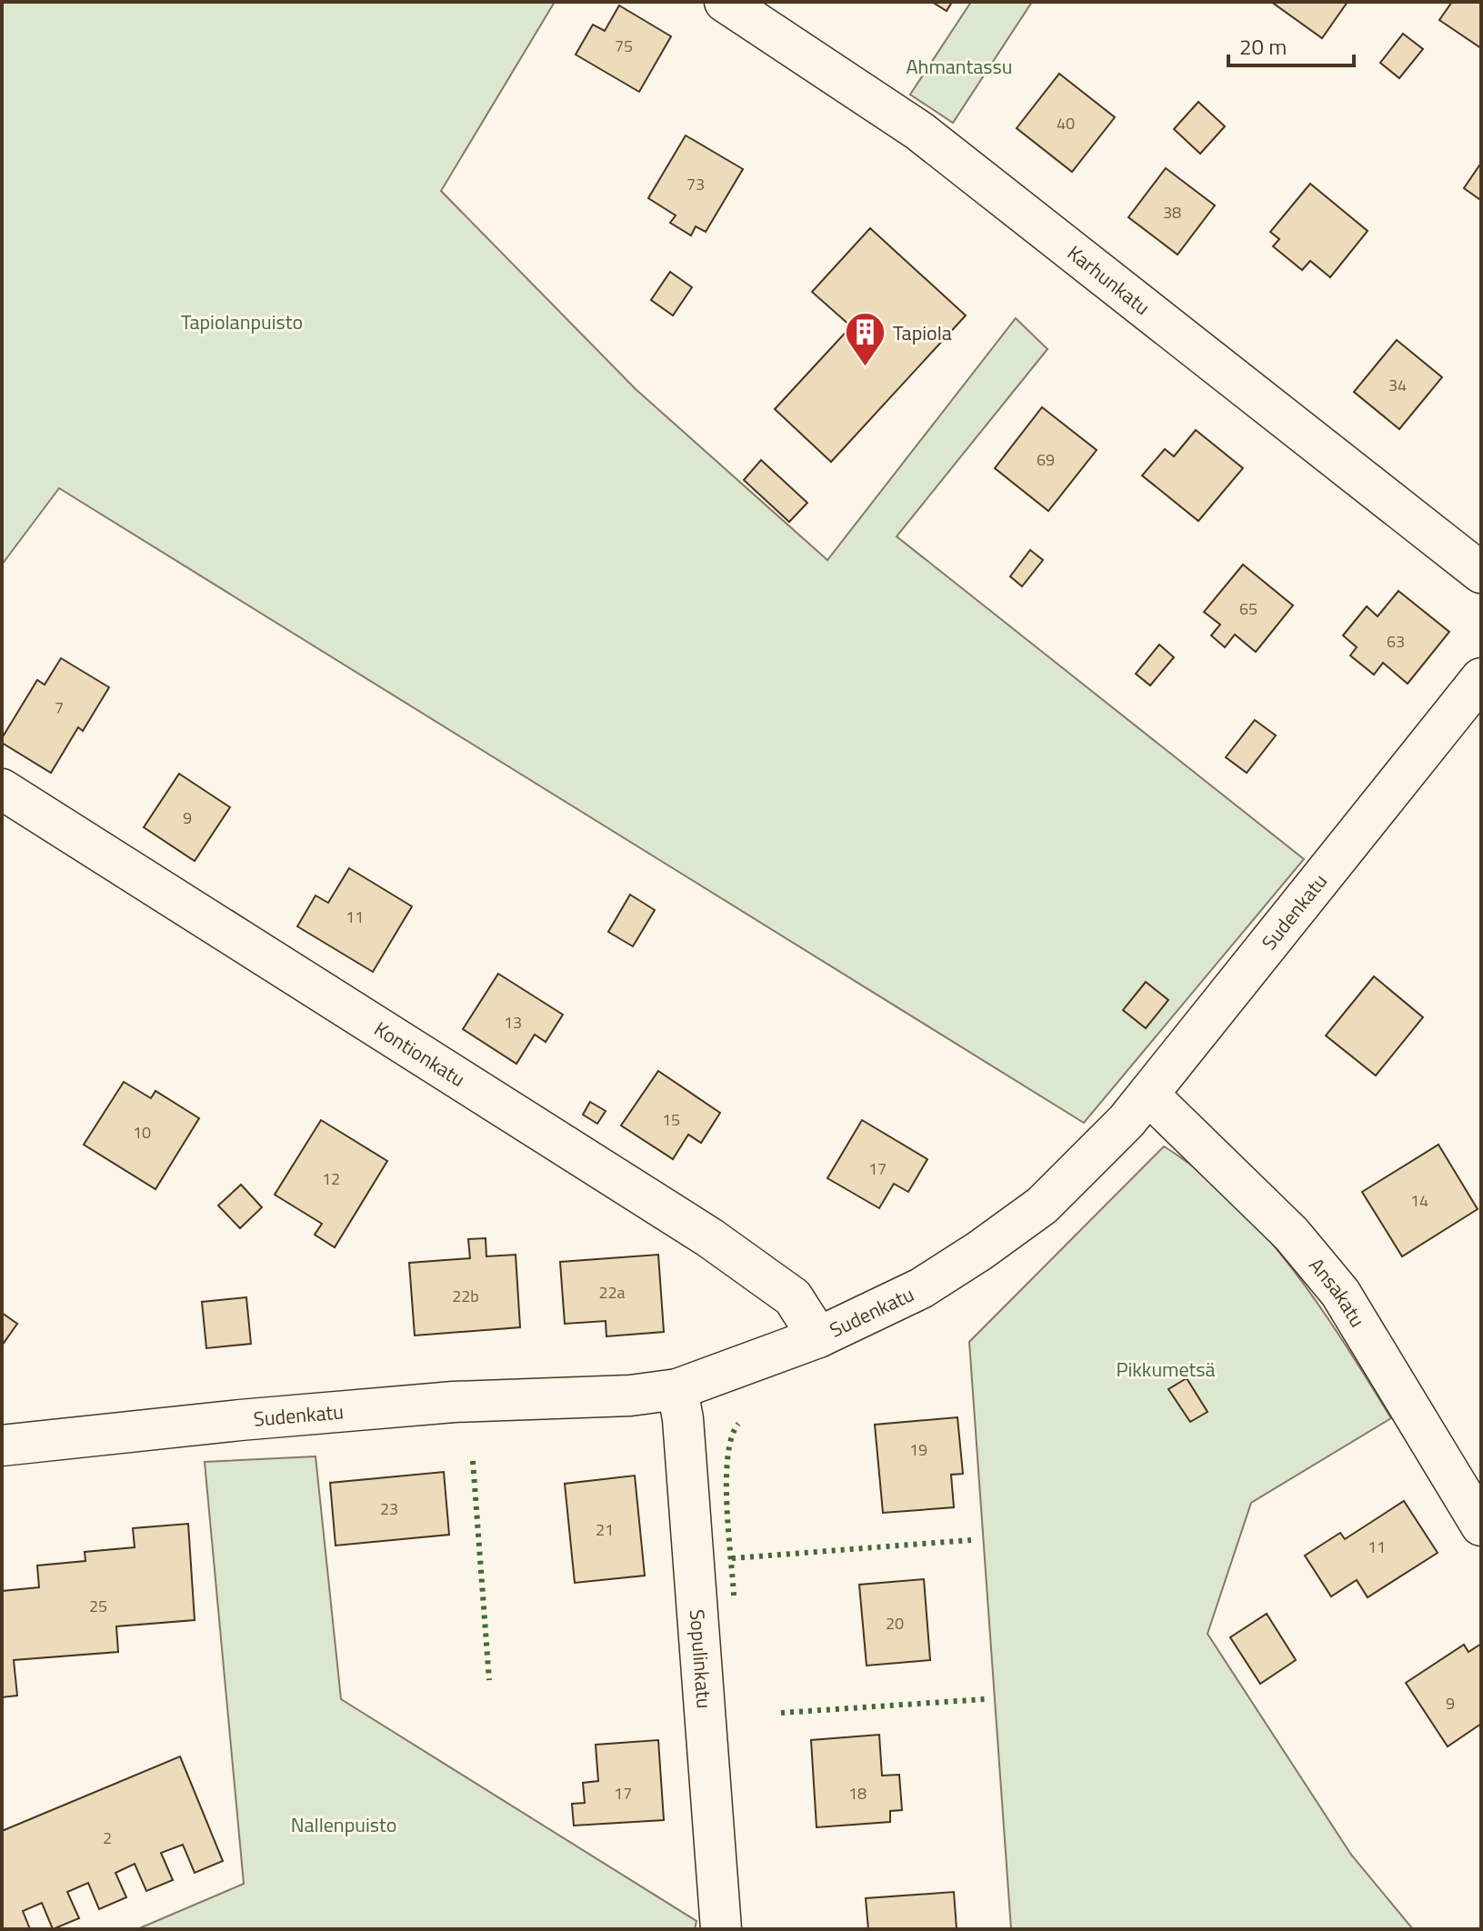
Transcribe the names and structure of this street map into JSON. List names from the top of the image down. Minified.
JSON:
{"streets":{"street":["Karhunkatu","Sudenkatu","Kontionkatu","Ansakatu","Sopulinkatu"]},"crossings":[["Sudenkatu","Kontionkatu"],["Sudenkatu","Ansakatu"],["Sudenkatu","Sopulinkatu"]],"parks":["Ahmantassu","Tapiolanpuisto","Pikkumetsä","Nallenpuisto"],"places":{"building":["Tapiola"]},"house_numbers":["75","40","73","38","34","69","65","63","7","9","11","13","15","10","17","12","14","22a","22b","19","23","21","11","25","20","9","17","18","2"],"scale_bar":"20 m"}
